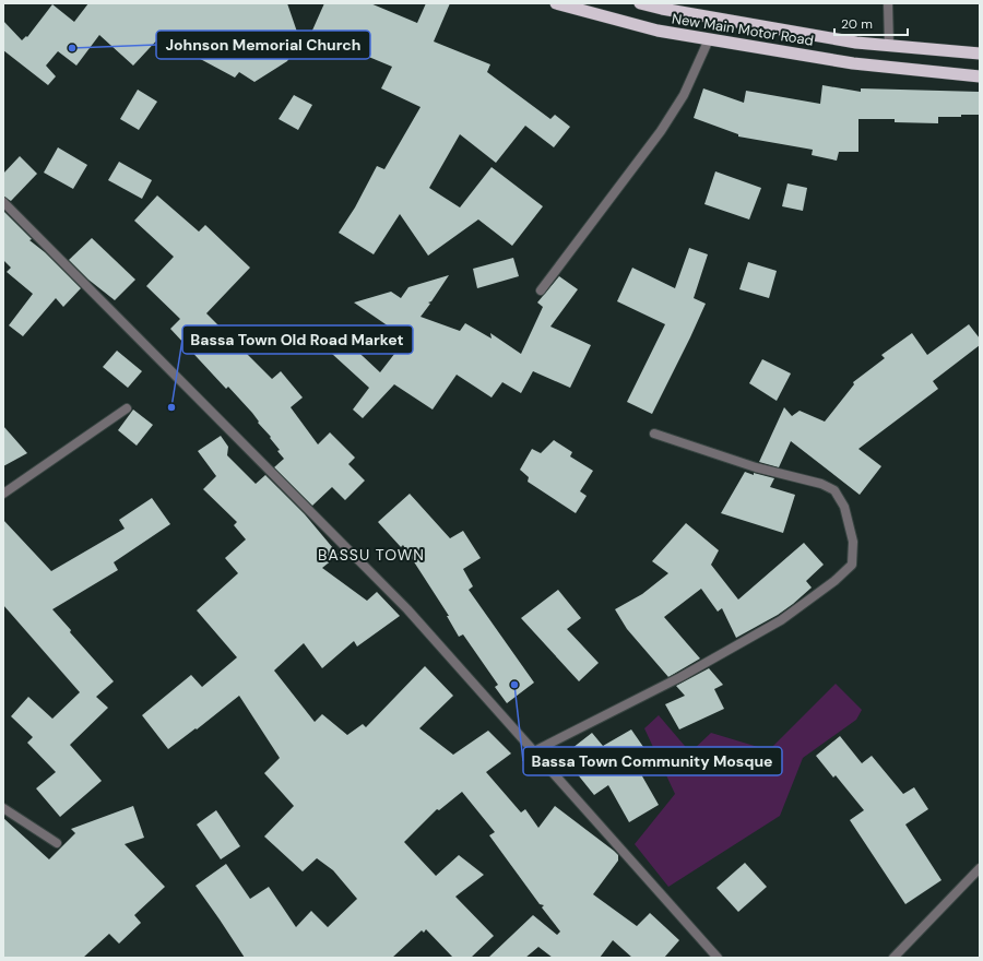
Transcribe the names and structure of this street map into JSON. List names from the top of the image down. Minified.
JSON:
{"streets":{"highway":["New Main Motor Road"]},"districts":["BASSU TOWN"],"places":["Johnson Memorial Church","Bassa Town Old Road Market","Bassa Town Community Mosque"],"scale_bar":"20 m"}
